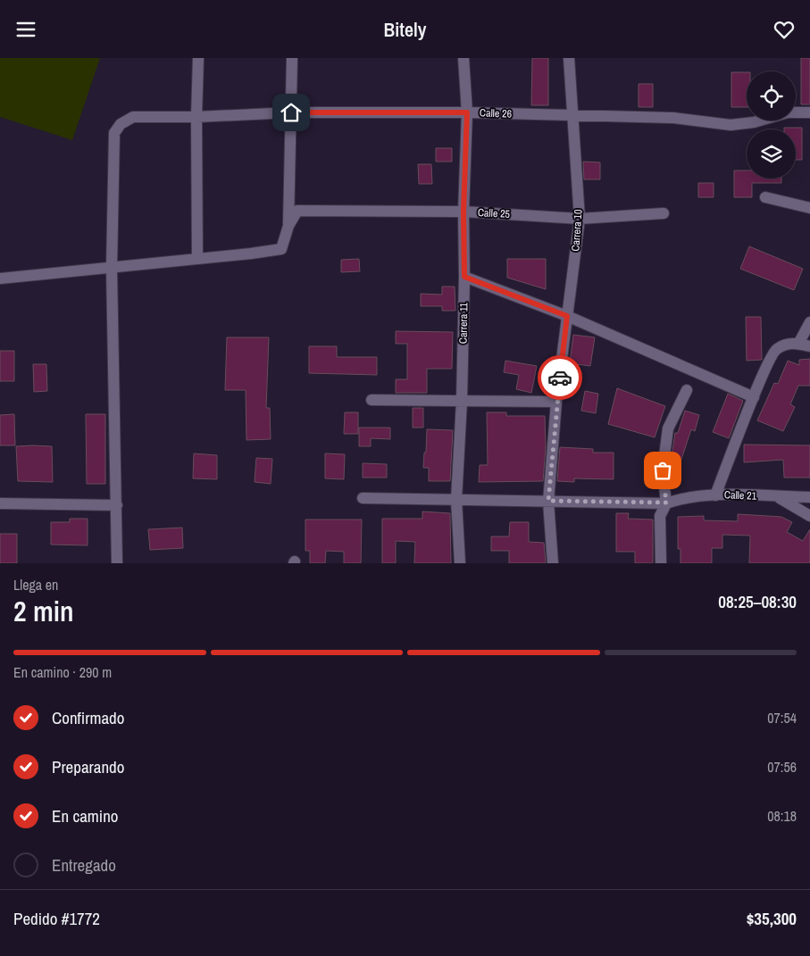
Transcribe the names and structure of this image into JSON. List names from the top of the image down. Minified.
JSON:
{"streets":{"street":["Calle 26","Calle 25","Carrera 10","Carrera 11","Calle 21"]},"crossings":[["Calle 26","Carrera 10"],["Calle 26","Carrera 11"],["Calle 25","Carrera 10"],["Calle 25","Carrera 11"],["Carrera 10","Calle 21"],["Carrera 11","Calle 21"]],"page":{"header":"Bitely","heading":["2 min","Llega en","08:25–08:30"],"panel":["Pedido #1772","$35,300"],"bar":"En camino · 290 m","list":[["Confirmado","07:54"],["Preparando","07:56"],["En camino","08:18"],"Entregado"]}}
